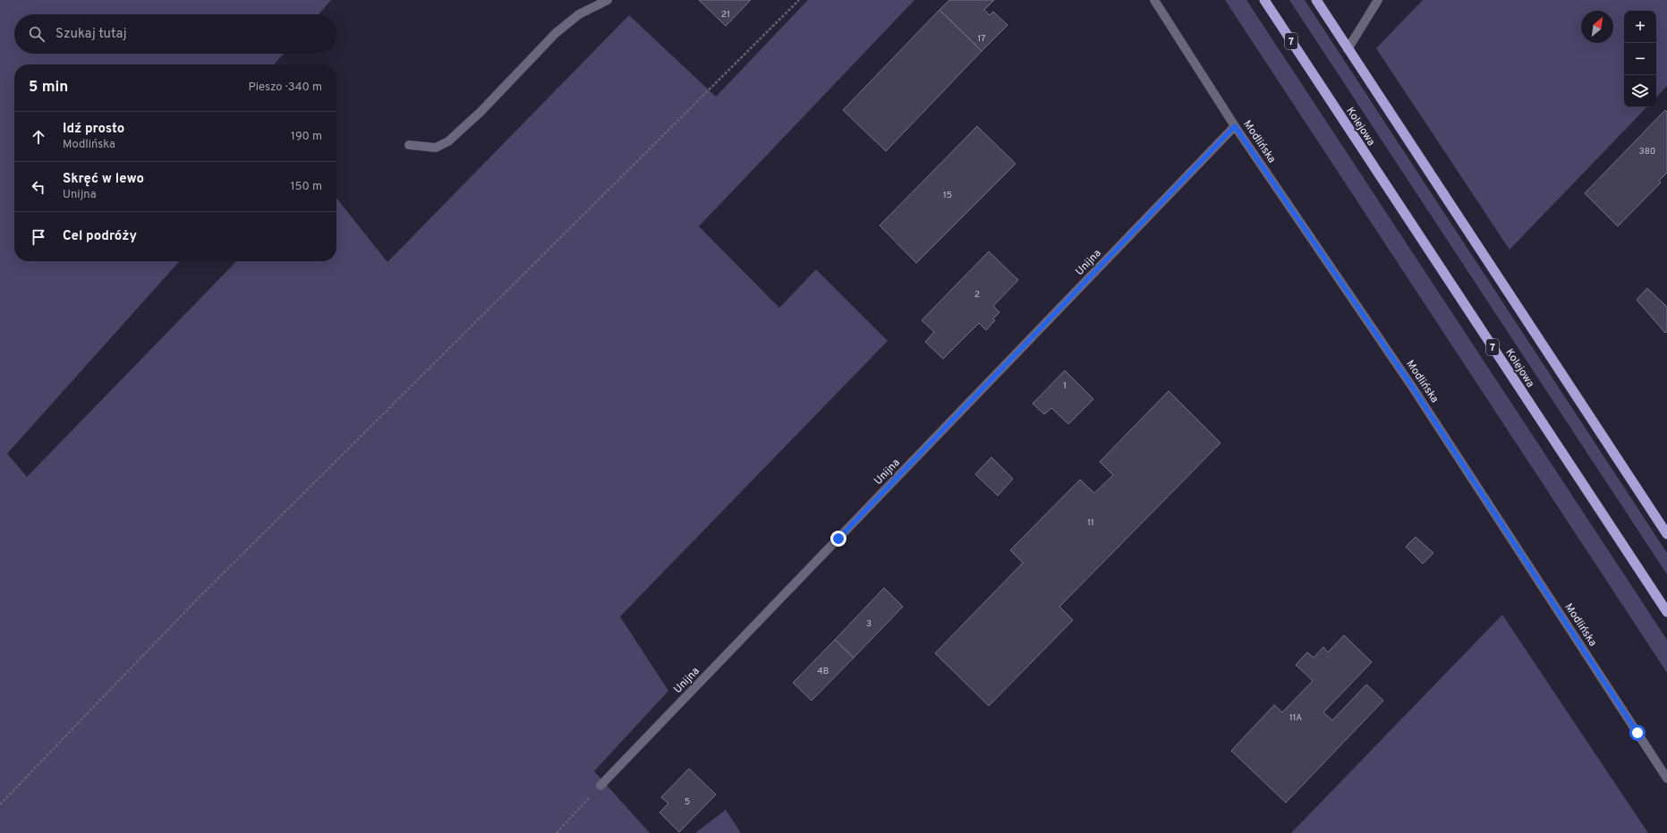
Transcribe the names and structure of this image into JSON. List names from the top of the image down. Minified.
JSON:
{"streets":{"highway":["7","Kolejowa"],"street":["Modlińska","Unijna"]},"crossings":[["Modlińska","Unijna"]],"house_numbers":["21","17","380","15","2","1","11","3","4B","11A","5"],"north":"top right","page":{"map_buttons":["+","−"],"search":"Szukaj tutaj","heading":["5 min","Pieszo · 340 m"],"list":[["Idź prosto","Modlińska","190 m"],["Skręć w lewo","Unijna","150 m"],"Cel podróży"]}}
